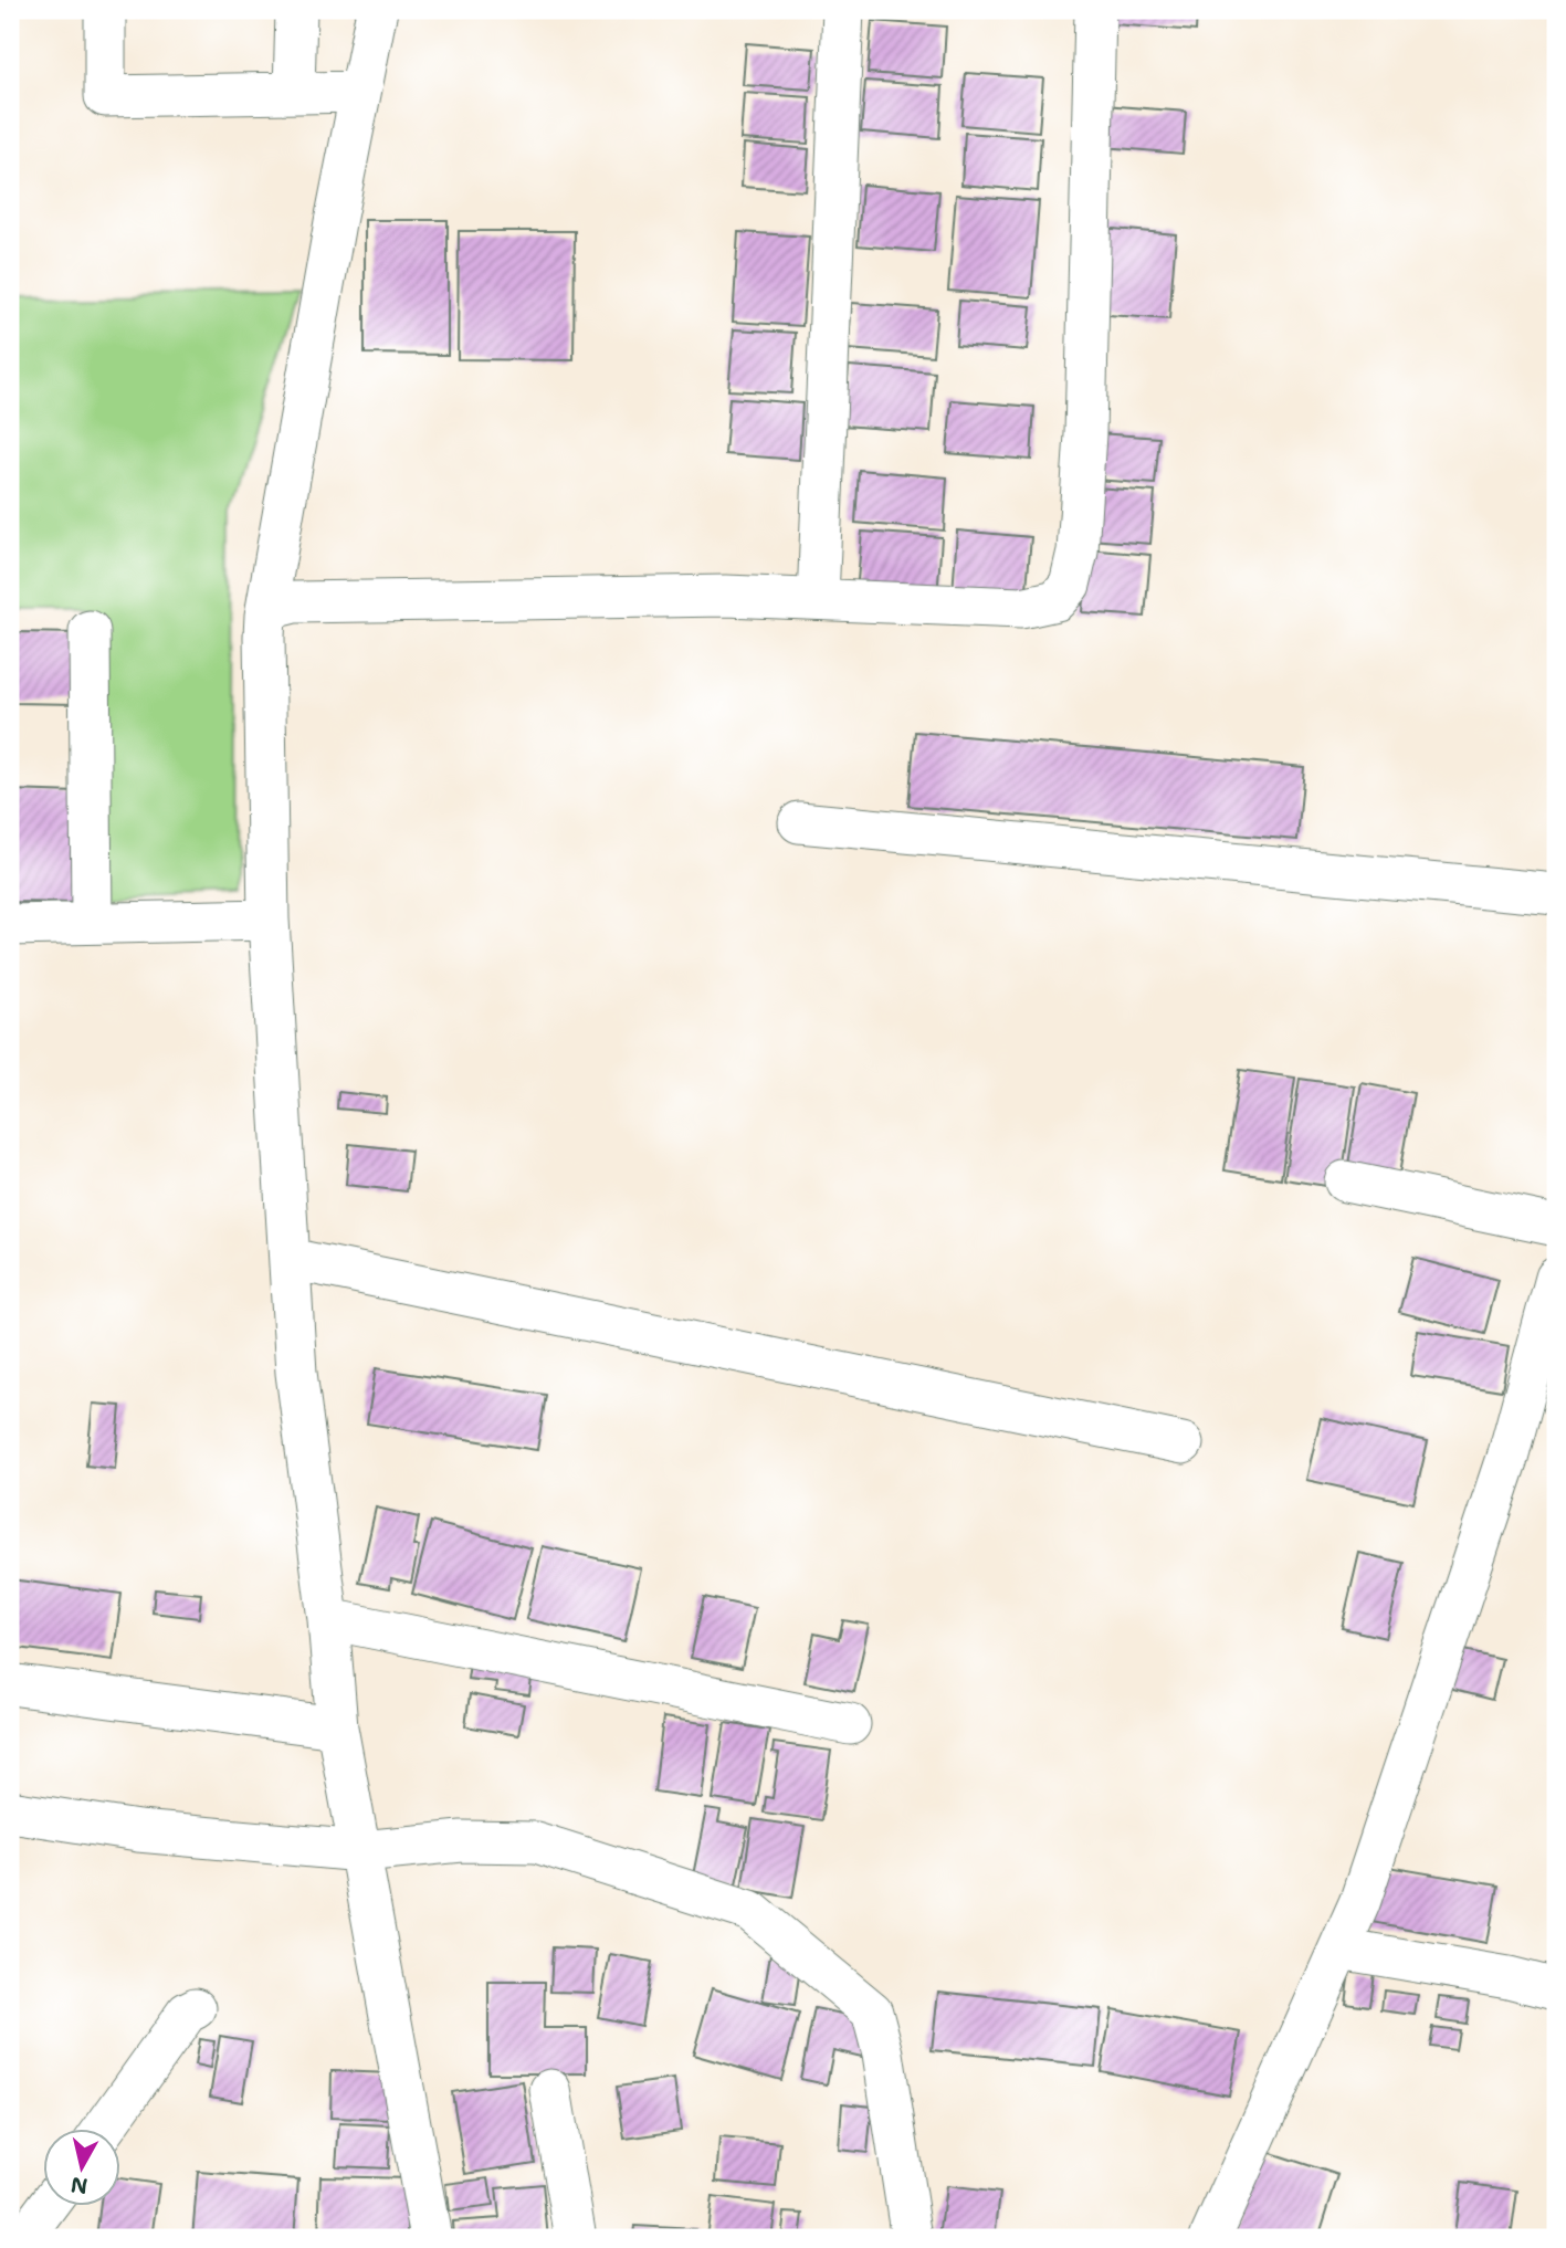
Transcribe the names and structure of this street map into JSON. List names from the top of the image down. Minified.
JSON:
{"north":"bottom"}
